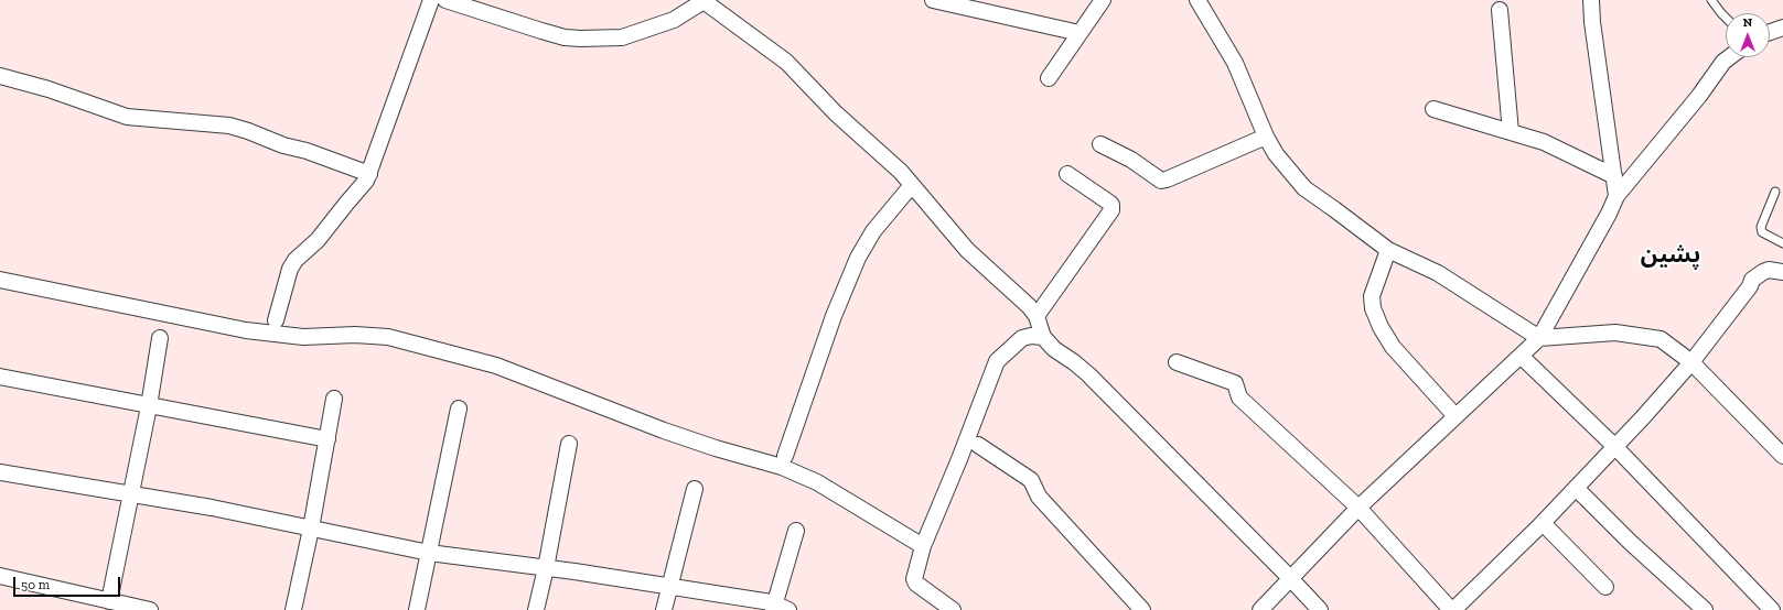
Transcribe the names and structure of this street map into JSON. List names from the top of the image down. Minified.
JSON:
{"districts":["پشین"],"scale_bar":"50 m","north":"top"}
